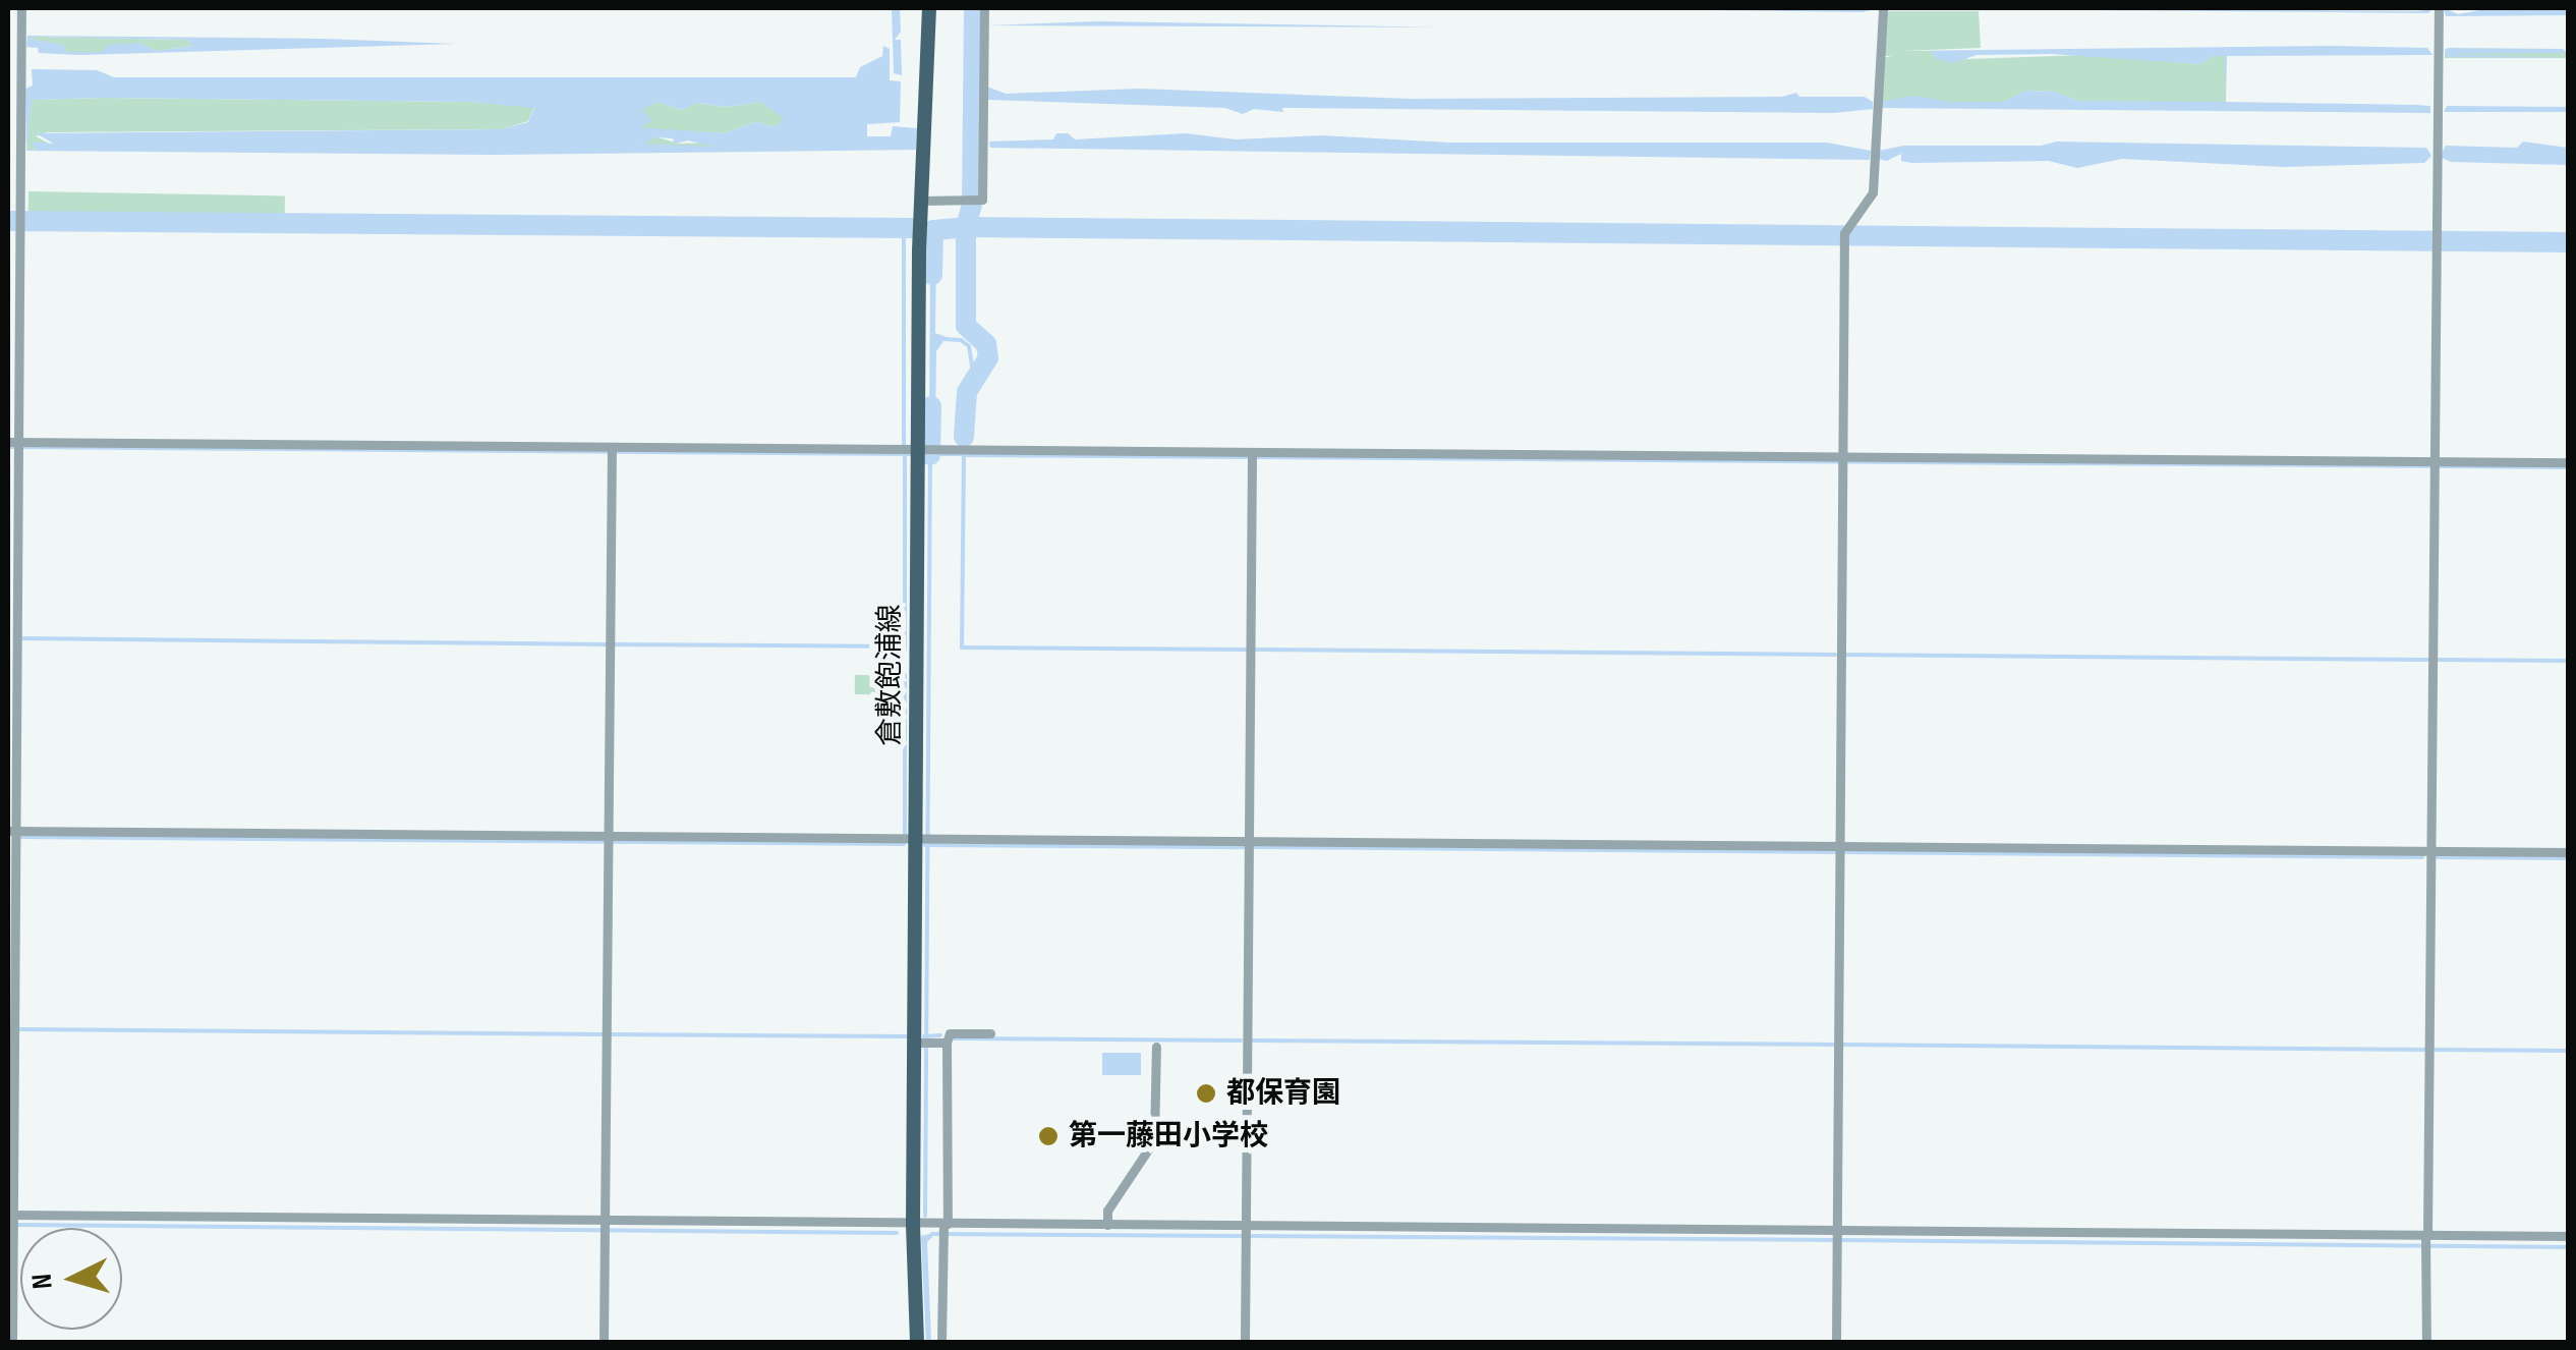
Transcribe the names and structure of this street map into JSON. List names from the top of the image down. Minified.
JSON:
{"streets":{"main road":["倉敷飽浦線"]},"places":["都保育園","第一藤田小学校"],"north":"left"}
